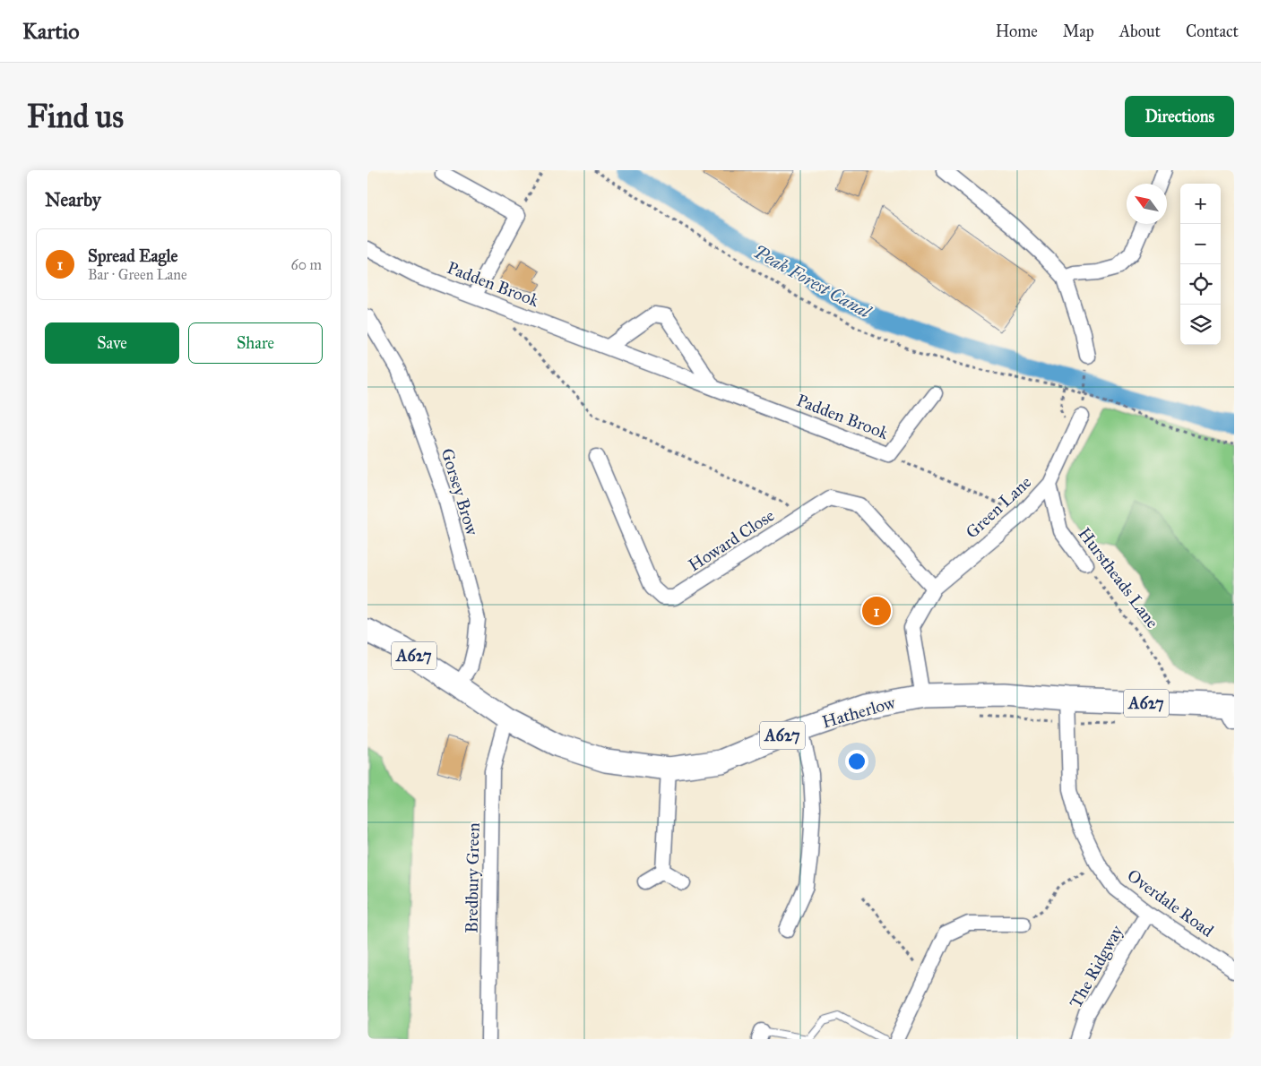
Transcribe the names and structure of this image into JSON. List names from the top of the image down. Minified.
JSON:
{"streets":{"main road":["A627","Hatherlow"],"street":["Padden Brook","Gorsey Brow","Green Lane","Howard Close","Hurstheads Lane","Bredbury Green","Overdale Road","The Ridgway"]},"crossings":[["Gorsey Brow","A627"],["Green Lane","Howard Close"],["Green Lane","Hurstheads Lane"],["Green Lane","Hatherlow"],["A627","Hatherlow"],["A627","Bredbury Green"],["Hatherlow","Bredbury Green"],["Hatherlow","Overdale Road"],["Overdale Road","The Ridgway"]],"water":["Peak Forest Canal"],"north":"top left","page":{"header":"Kartio","nav":["Home","Map","About","Contact"],"buttons":["Directions",["Save","Share"]],"title":"Find us","heading":"Nearby","map_buttons":["+","−"],"list":[{"mark":"1","name":"Spread Eagle","note":"Bar · Green Lane","value":"60 m"}],"pins":"1"}}
